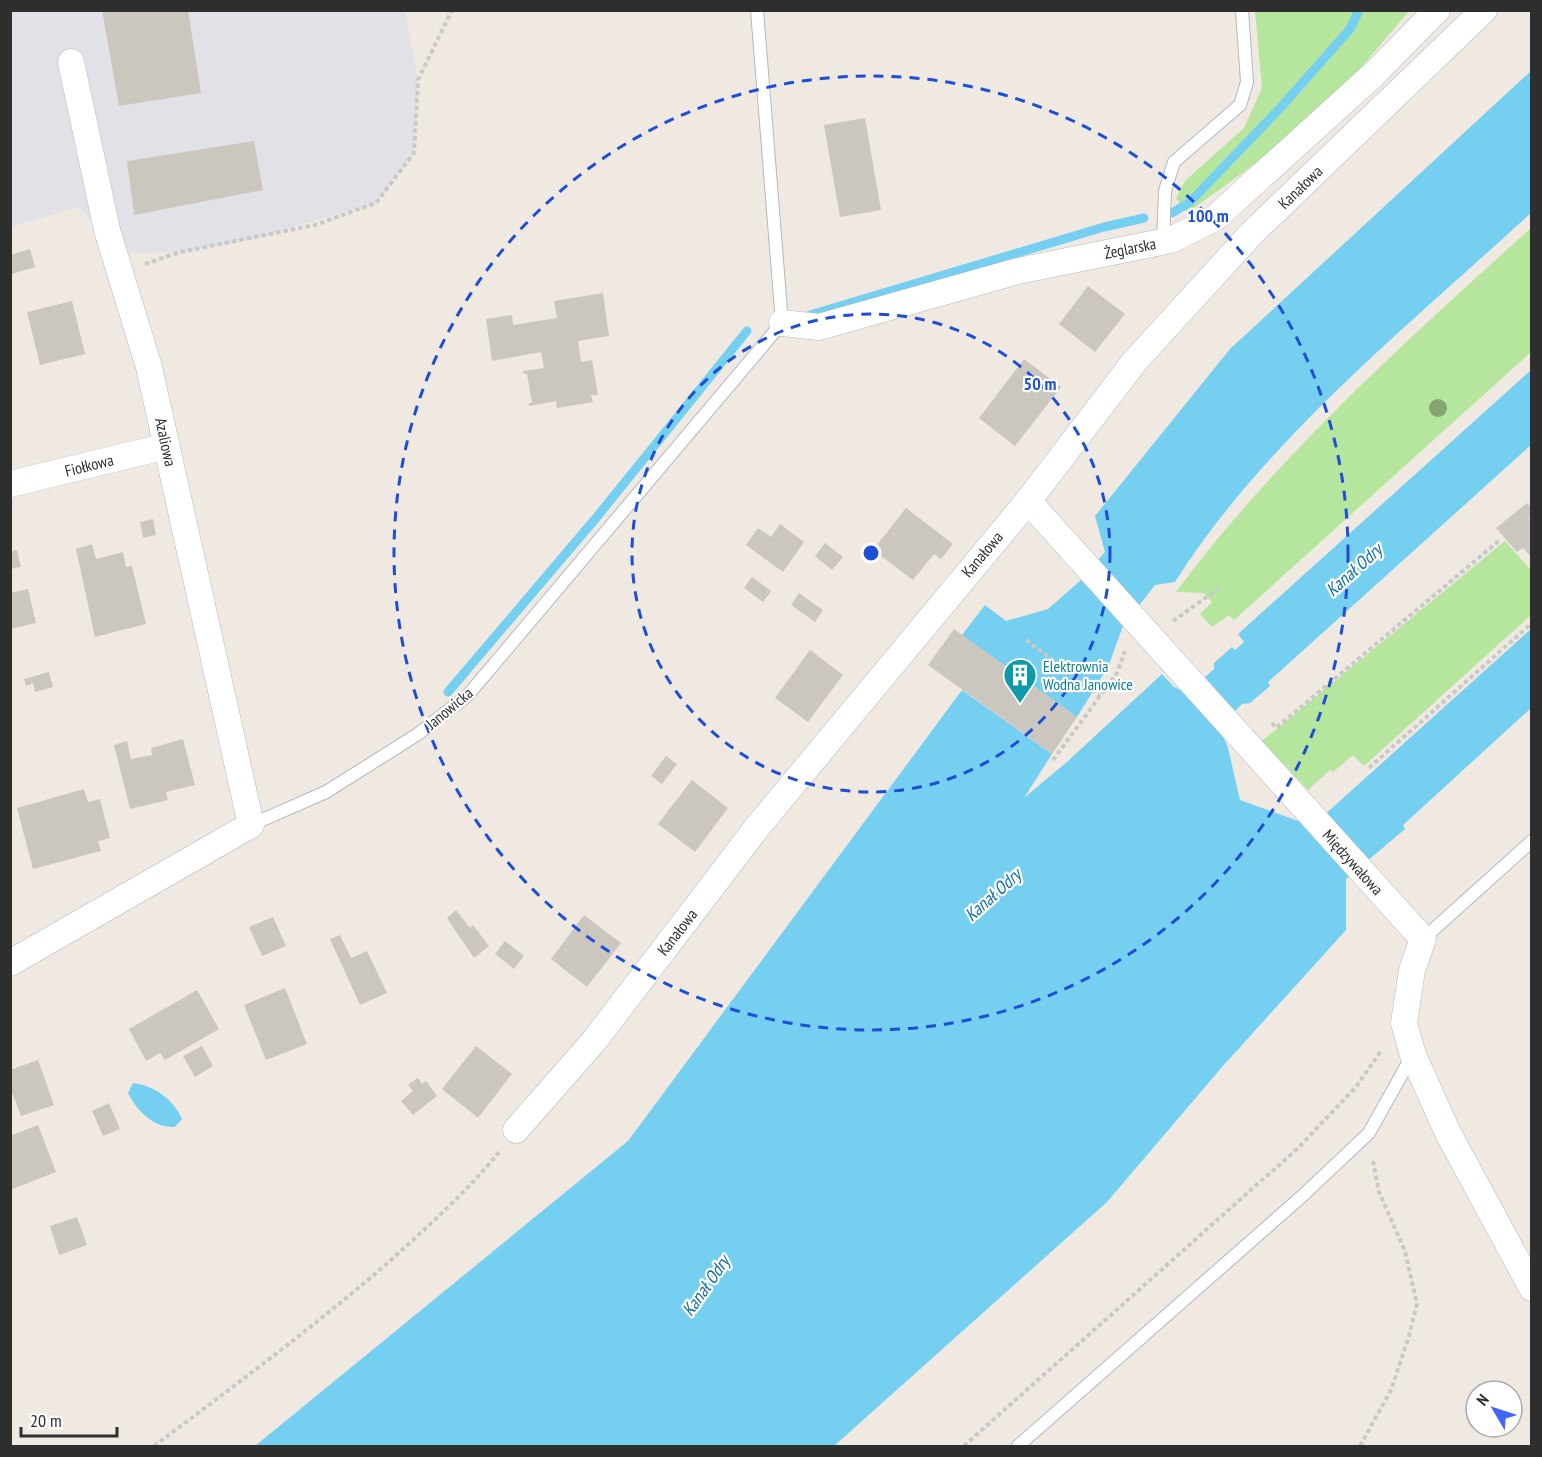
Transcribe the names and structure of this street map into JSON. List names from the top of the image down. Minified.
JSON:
{"streets":{"street":["Kanałowa","Żeglarska","Azaliowa","Fiołkowa","Janowicka","Międzywałowa"]},"crossings":[["Kanałowa","Międzywałowa"],["Żeglarska","Janowicka"],["Azaliowa","Fiołkowa"],["Azaliowa","Janowicka"]],"water":["Kanał Odry"],"places":{"building":["Elektrownia Wodna Janowice"]},"scale_bar":"20 m","north":"top left","rings":["100 m","50 m"]}
